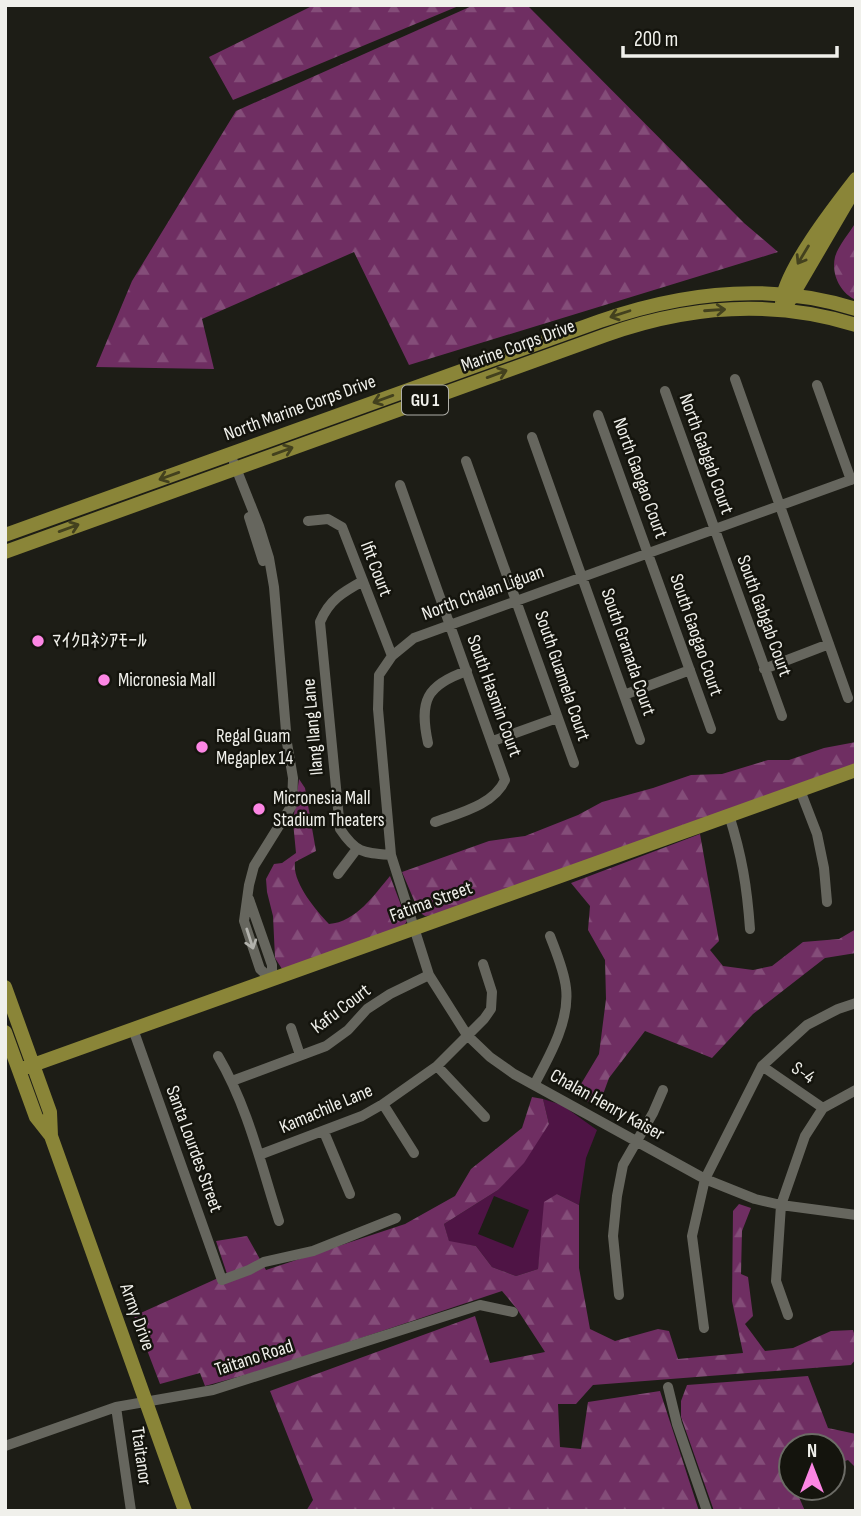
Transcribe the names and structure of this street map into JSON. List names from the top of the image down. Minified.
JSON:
{"streets":{"main road":["Marine Corps Drive","GU 1","North Marine Corps Drive","Fatima Street","Army Drive"],"street":["North Gabgab Court","North Gaogao Court","Ifit Court","North Chalan Liguan","South Gabgab Court","South Gaogao Court","South Granada Court","South Guamela Court","South Hasmin Court","Ilang Ilang Lane","Kafu Court","S-4","Chalan Henry Kaiser","Kamachile Lane","Santa Lourdes Street","Taitano Road","Ttaitanor"]},"crossings":[["North Gabgab Court","North Chalan Liguan"],["North Gabgab Court","South Gabgab Court"],["North Gaogao Court","North Chalan Liguan"],["North Gaogao Court","South Gaogao Court"],["Ifit Court","North Chalan Liguan"],["Ifit Court","Ilang Ilang Lane"],["North Chalan Liguan","South Gabgab Court"],["North Chalan Liguan","South Gaogao Court"],["North Chalan Liguan","South Granada Court"],["North Chalan Liguan","South Guamela Court"],["North Chalan Liguan","South Hasmin Court"],["Fatima Street","Chalan Henry Kaiser"],["Fatima Street","Santa Lourdes Street"],["Fatima Street","Army Drive"],["Kafu Court","Chalan Henry Kaiser"],["Chalan Henry Kaiser","Kamachile Lane"],["Army Drive","Taitano Road"],["Taitano Road","Ttaitanor"]],"one_way":["Marine Corps Drive","North Marine Corps Drive"],"places":["ﾏｲｸﾛﾈｼｱﾓｰﾙ","Micronesia Mall","Regal Guam Megaplex 14","Micronesia Mall Stadium Theaters"],"scale_bar":"200 m","north":"top"}
